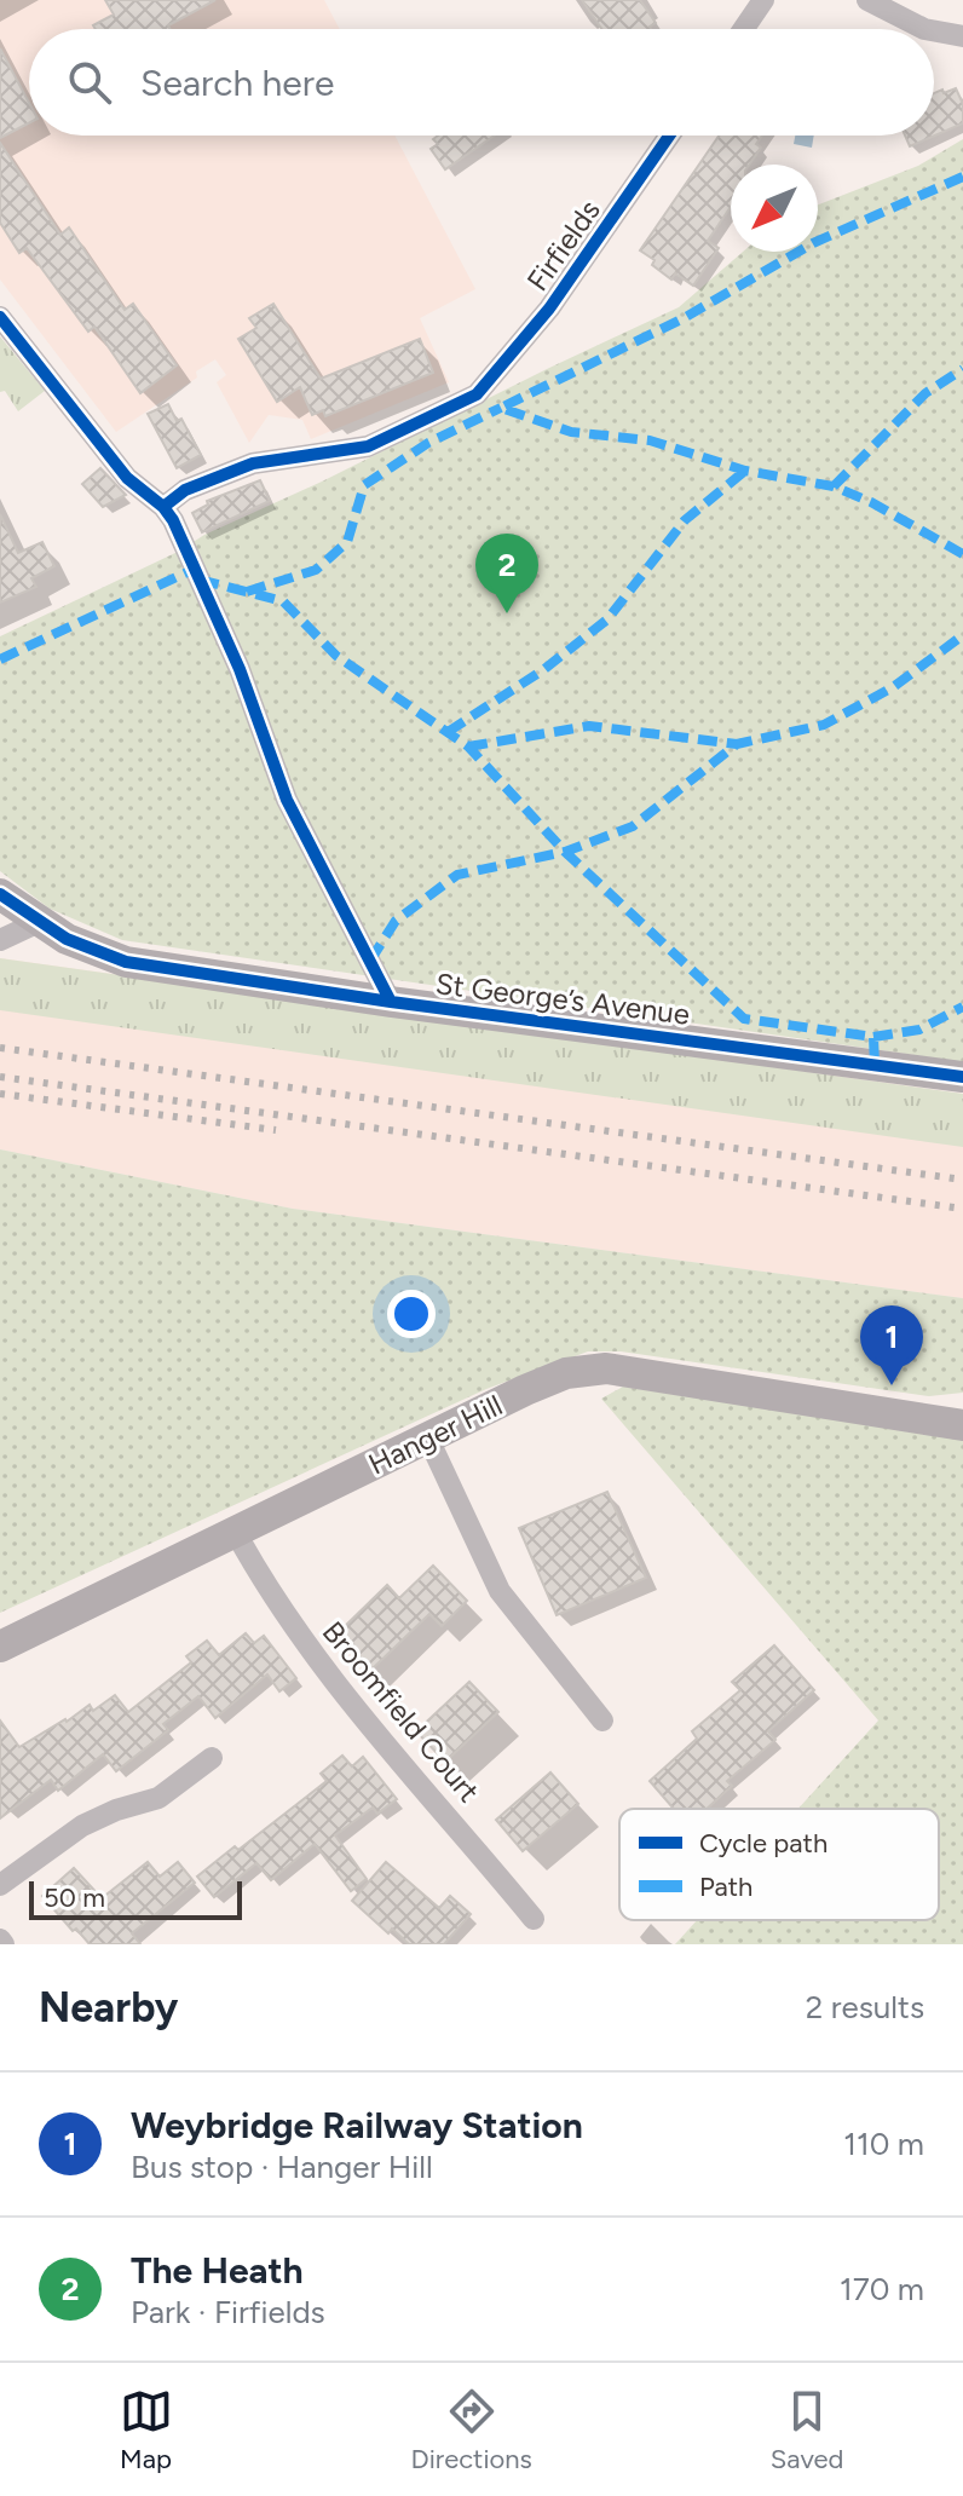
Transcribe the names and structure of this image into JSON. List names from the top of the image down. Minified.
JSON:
{"streets":{"main road":["St George’s Avenue","Hanger Hill"],"street":["Firfields","Broomfield Court"]},"crossings":[["Hanger Hill","Broomfield Court"]],"legend":["Cycle path","Path"],"scale_bar":"50 m","north":"bottom left","page":{"search":"Search here","pins":["2","1"],"scale":"50 m","heading":["Nearby","2 results"],"list":[{"mark":"1","name":"Weybridge Railway Station","note":"Bus stop · Hanger Hill","value":"110 m"},{"mark":"2","name":"The Heath","note":"Park · Firfields","value":"170 m"}],"nav":["Map","Directions","Saved"]}}
